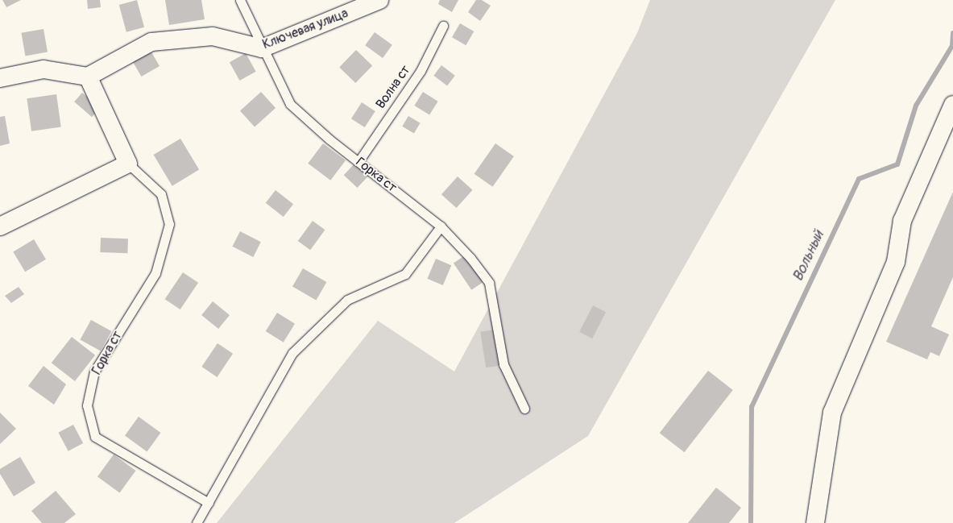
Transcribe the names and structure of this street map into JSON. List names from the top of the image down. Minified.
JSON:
{"streets":{"street":["Ключевая улица","Горка ст"],"lane":["Волна ст"]},"crossings":[["Ключевая улица","Горка ст"],["Волна ст","Горка ст"]],"water":["Вольный"]}
